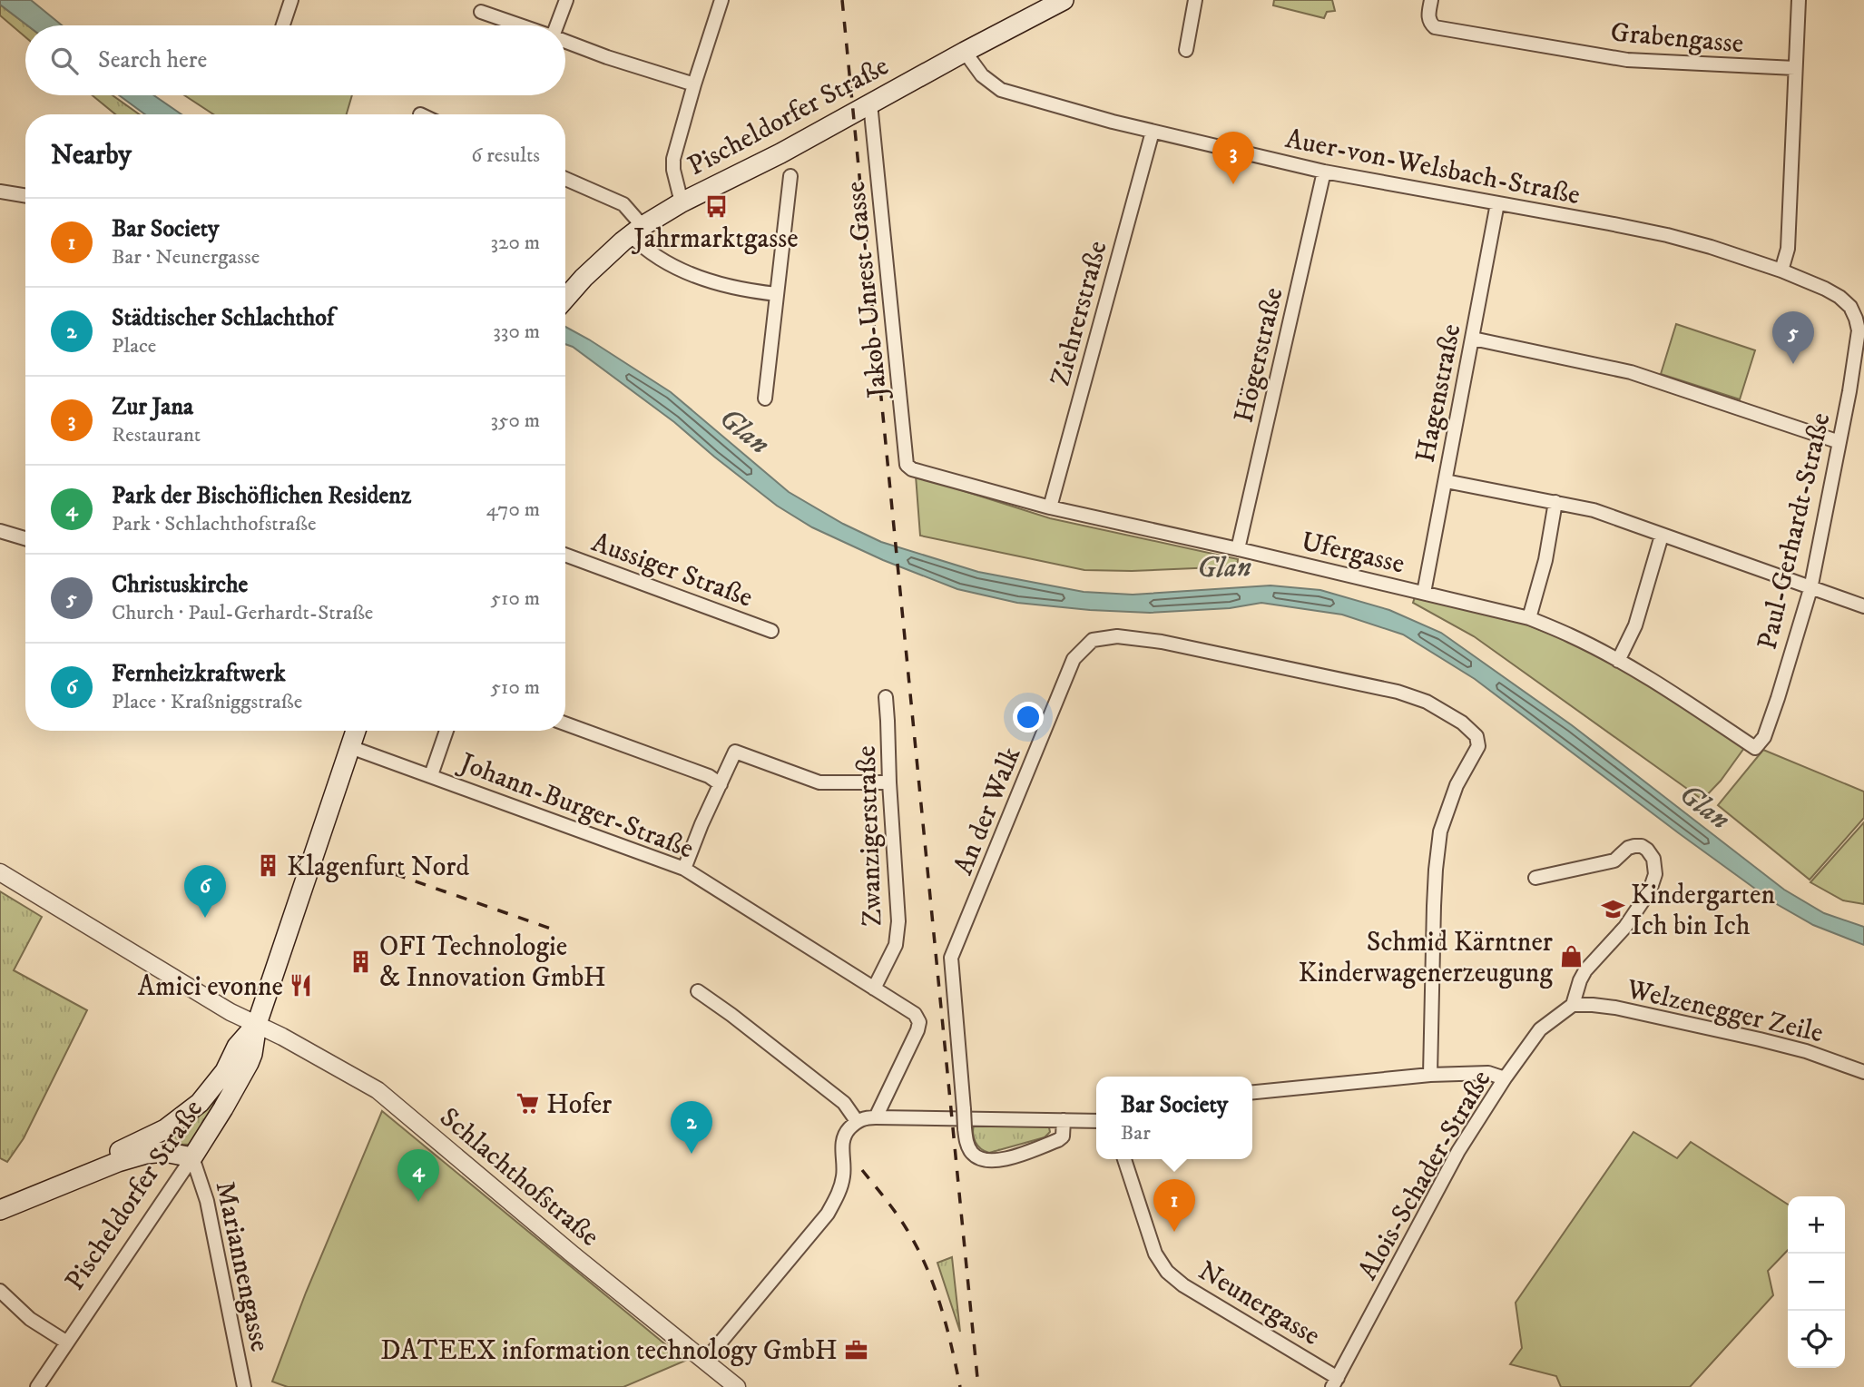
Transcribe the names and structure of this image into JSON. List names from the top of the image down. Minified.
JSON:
{"streets":{"main road":["Pischeldorfer Straße"],"street":["Grabengasse","Auer-von-Welsbach-Straße","Jakob-Unrest-Gasse","Ziehrerstraße","Högerstraße","Hagenstraße","Paul-Gerhardt-Straße","Ufergasse","Aussiger Straße","Johann-Burger-Straße","An der Walk","Zwanzigerstraße","Welzenegger Zeile","Alois-Schader-Straße","Schlachthofstraße","Mariannengasse","Neunergasse"]},"crossings":[["Pischeldorfer Straße","Auer-von-Welsbach-Straße"],["Pischeldorfer Straße","Jakob-Unrest-Gasse"],["Pischeldorfer Straße","Johann-Burger-Straße"],["Pischeldorfer Straße","Schlachthofstraße"],["Pischeldorfer Straße","Mariannengasse"],["Auer-von-Welsbach-Straße","Ziehrerstraße"],["Auer-von-Welsbach-Straße","Högerstraße"],["Auer-von-Welsbach-Straße","Hagenstraße"],["Auer-von-Welsbach-Straße","Paul-Gerhardt-Straße"],["Jakob-Unrest-Gasse","Ufergasse"],["Ziehrerstraße","Ufergasse"],["Högerstraße","Ufergasse"],["Hagenstraße","Ufergasse"],["Paul-Gerhardt-Straße","Ufergasse"],["Johann-Burger-Straße","Zwanzigerstraße"],["Welzenegger Zeile","Alois-Schader-Straße"],["Alois-Schader-Straße","Neunergasse"]],"water":["Glan"],"places":{"bus stop":["Jahrmarktgasse"],"building":["Klagenfurt Nord","OFI Technologie & Innovation GmbH"],"school or university":["Kindergarten Ich bin Ich"],"shop":["Schmid Kärntner Kinderwagenerzeugung"],"restaurant":["Amici evonne"],"supermarket":["Hofer"],"office":["DATEEX information technology GmbH"]},"page":{"search":"Search here","heading":["Nearby","6 results"],"pins":["3","5","6","2","4","1"],"list":[{"mark":"1","name":"Bar Society","note":"Bar · Neunergasse","value":"320 m"},{"mark":"2","name":"Städtischer Schlachthof","note":"Place","value":"330 m"},{"mark":"3","name":"Zur Jana","note":"Restaurant","value":"350 m"},{"mark":"4","name":"Park der Bischöflichen Residenz","note":"Park · Schlachthofstraße","value":"470 m"},{"mark":"5","name":"Christuskirche","note":"Church · Paul-Gerhardt-Straße","value":"510 m"},{"mark":"6","name":"Fernheizkraftwerk","note":"Place · Kraßniggstraße","value":"510 m"}],"popup":["Bar Society","Bar"],"map_buttons":["+","−"]}}
